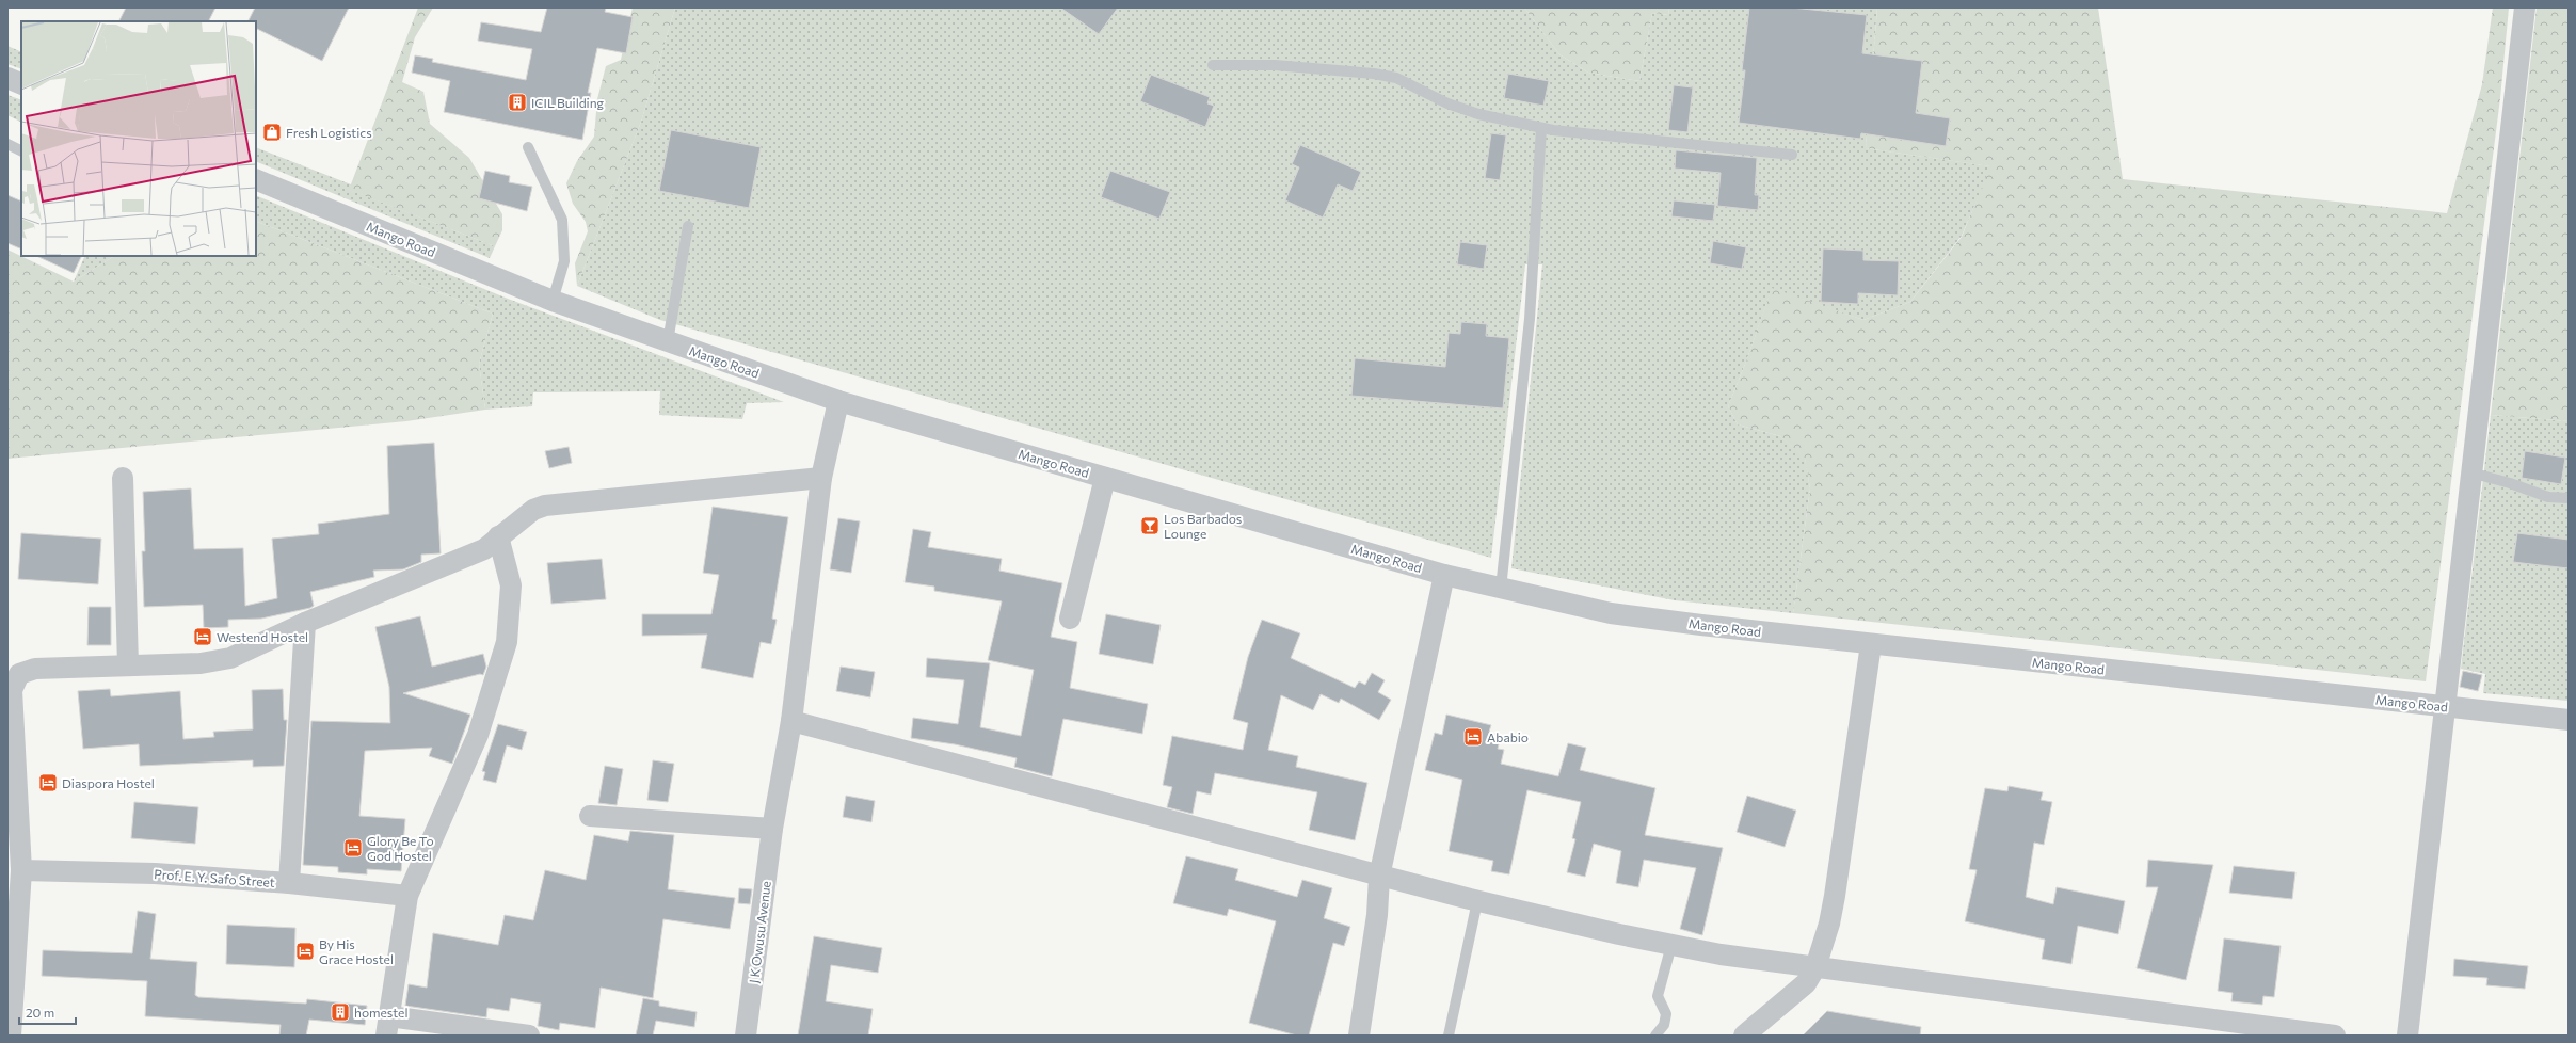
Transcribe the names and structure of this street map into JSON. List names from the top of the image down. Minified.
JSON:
{"streets":{"street":["Mango Road","Prof. E. Y. Safo Street","J K Owusu Avenue"]},"crossings":[["Mango Road","J K Owusu Avenue"]],"places":{"building":["ICIL Building","homestel"],"shop":["Fresh Logistics"],"bar":["Los Barbados Lounge"],"hotel":["Westend Hostel","Ababio","Diaspora Hostel","Glory Be To God Hostel","By His Grace Hostel"]},"scale_bar":"20 m"}
